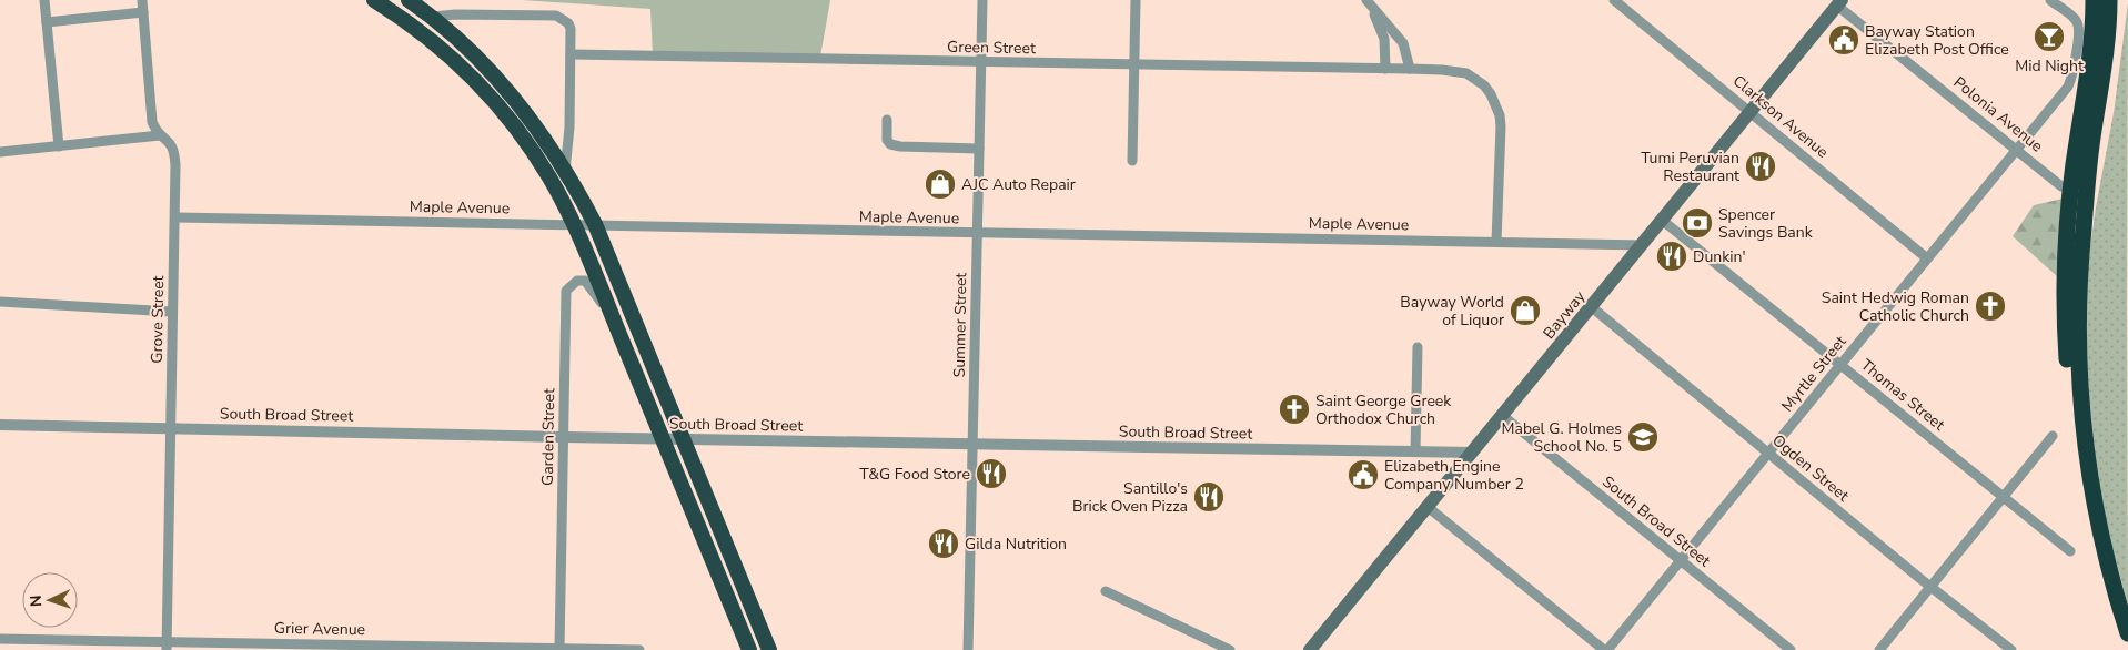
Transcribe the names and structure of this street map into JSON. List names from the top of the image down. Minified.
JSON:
{"streets":{"main road":["Bayway"],"street":["Green Street","Polonia Avenue","Clarkson Avenue","Maple Avenue","Grove Street","Summer Street","Myrtle Street","Thomas Street","South Broad Street","Garden Street","Ogden Street","Grier Avenue"]},"crossings":[["Green Street","Maple Avenue"],["Green Street","Summer Street"],["Polonia Avenue","Bayway"],["Polonia Avenue","Myrtle Street"],["Clarkson Avenue","Bayway"],["Clarkson Avenue","Myrtle Street"],["Maple Avenue","Bayway"],["Maple Avenue","Grove Street"],["Maple Avenue","Summer Street"],["Bayway","Thomas Street"],["Bayway","South Broad Street"],["Bayway","Ogden Street"],["Grove Street","South Broad Street"],["Grove Street","Grier Avenue"],["Summer Street","South Broad Street"],["Myrtle Street","Thomas Street"],["Myrtle Street","South Broad Street"],["Myrtle Street","Ogden Street"],["South Broad Street","Garden Street"],["Garden Street","Grier Avenue"]],"places":{"bar":["Mid Night"],"public building":["Bayway Station Elizabeth Post Office","Elizabeth Engine Company Number 2"],"restaurant":["Tumi Peruvian Restaurant","Dunkin'","T&G Food Store","Santillo's Brick Oven Pizza","Gilda Nutrition"],"shop":["AJC Auto Repair","Bayway World of Liquor"],"bank":["Spencer Savings Bank"],"church":["Saint Hedwig Roman Catholic Church","Saint George Greek Orthodox Church"],"school or university":["Mabel G. Holmes School No. 5"]},"north":"left"}
